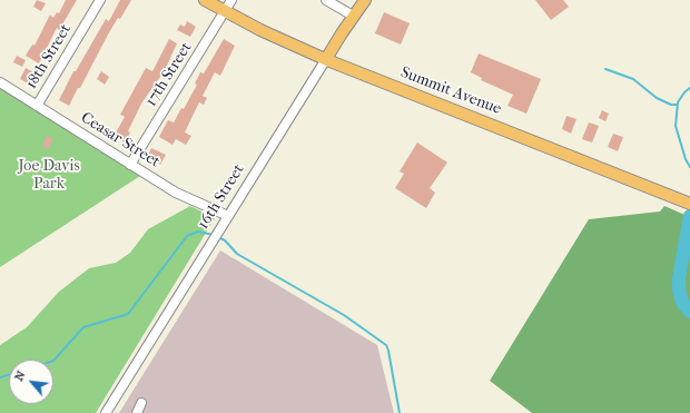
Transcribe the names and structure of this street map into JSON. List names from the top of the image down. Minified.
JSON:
{"streets":{"main road":["Summit Avenue","16th Street"],"street":["18th Street","17th Street","Ceasar Street"]},"crossings":[["18th Street","Ceasar Street"],["17th Street","Summit Avenue"],["17th Street","Ceasar Street"],["Summit Avenue","16th Street"],["Ceasar Street","16th Street"]],"parks":["Joe Davis Park"],"north":"top left"}
